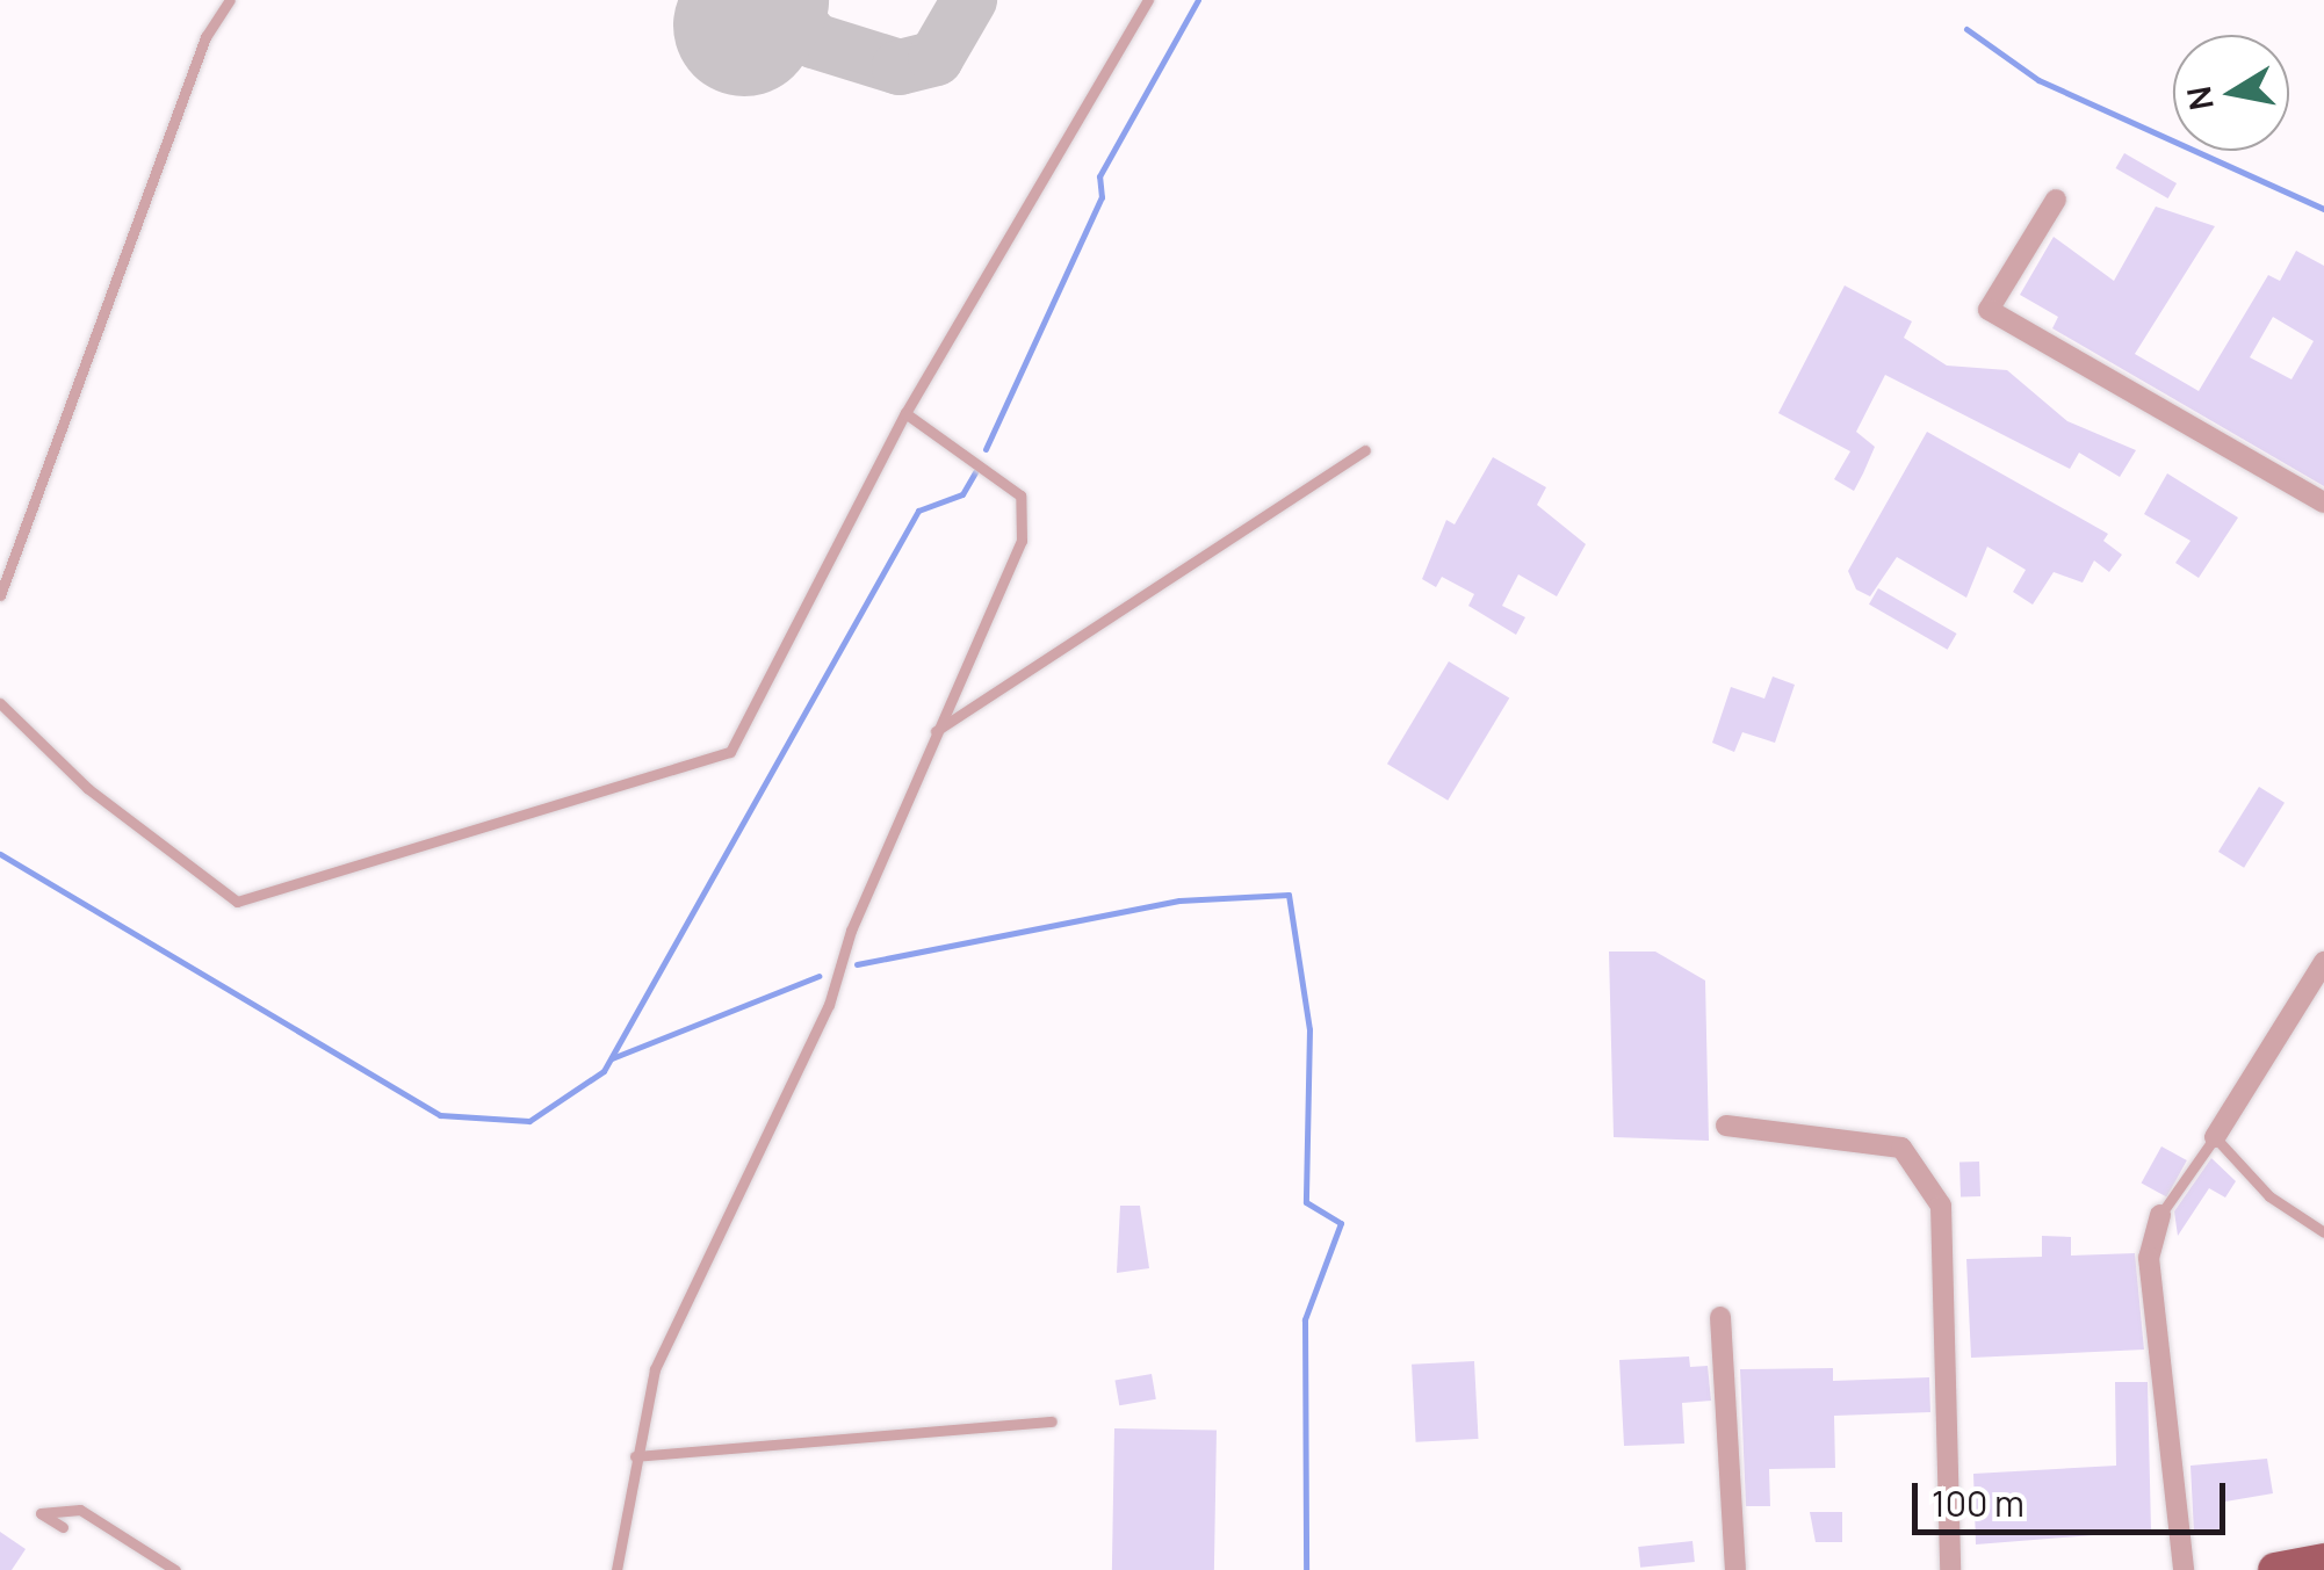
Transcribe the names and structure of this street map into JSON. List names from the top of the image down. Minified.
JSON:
{"scale_bar":"100 m","north":"left"}
